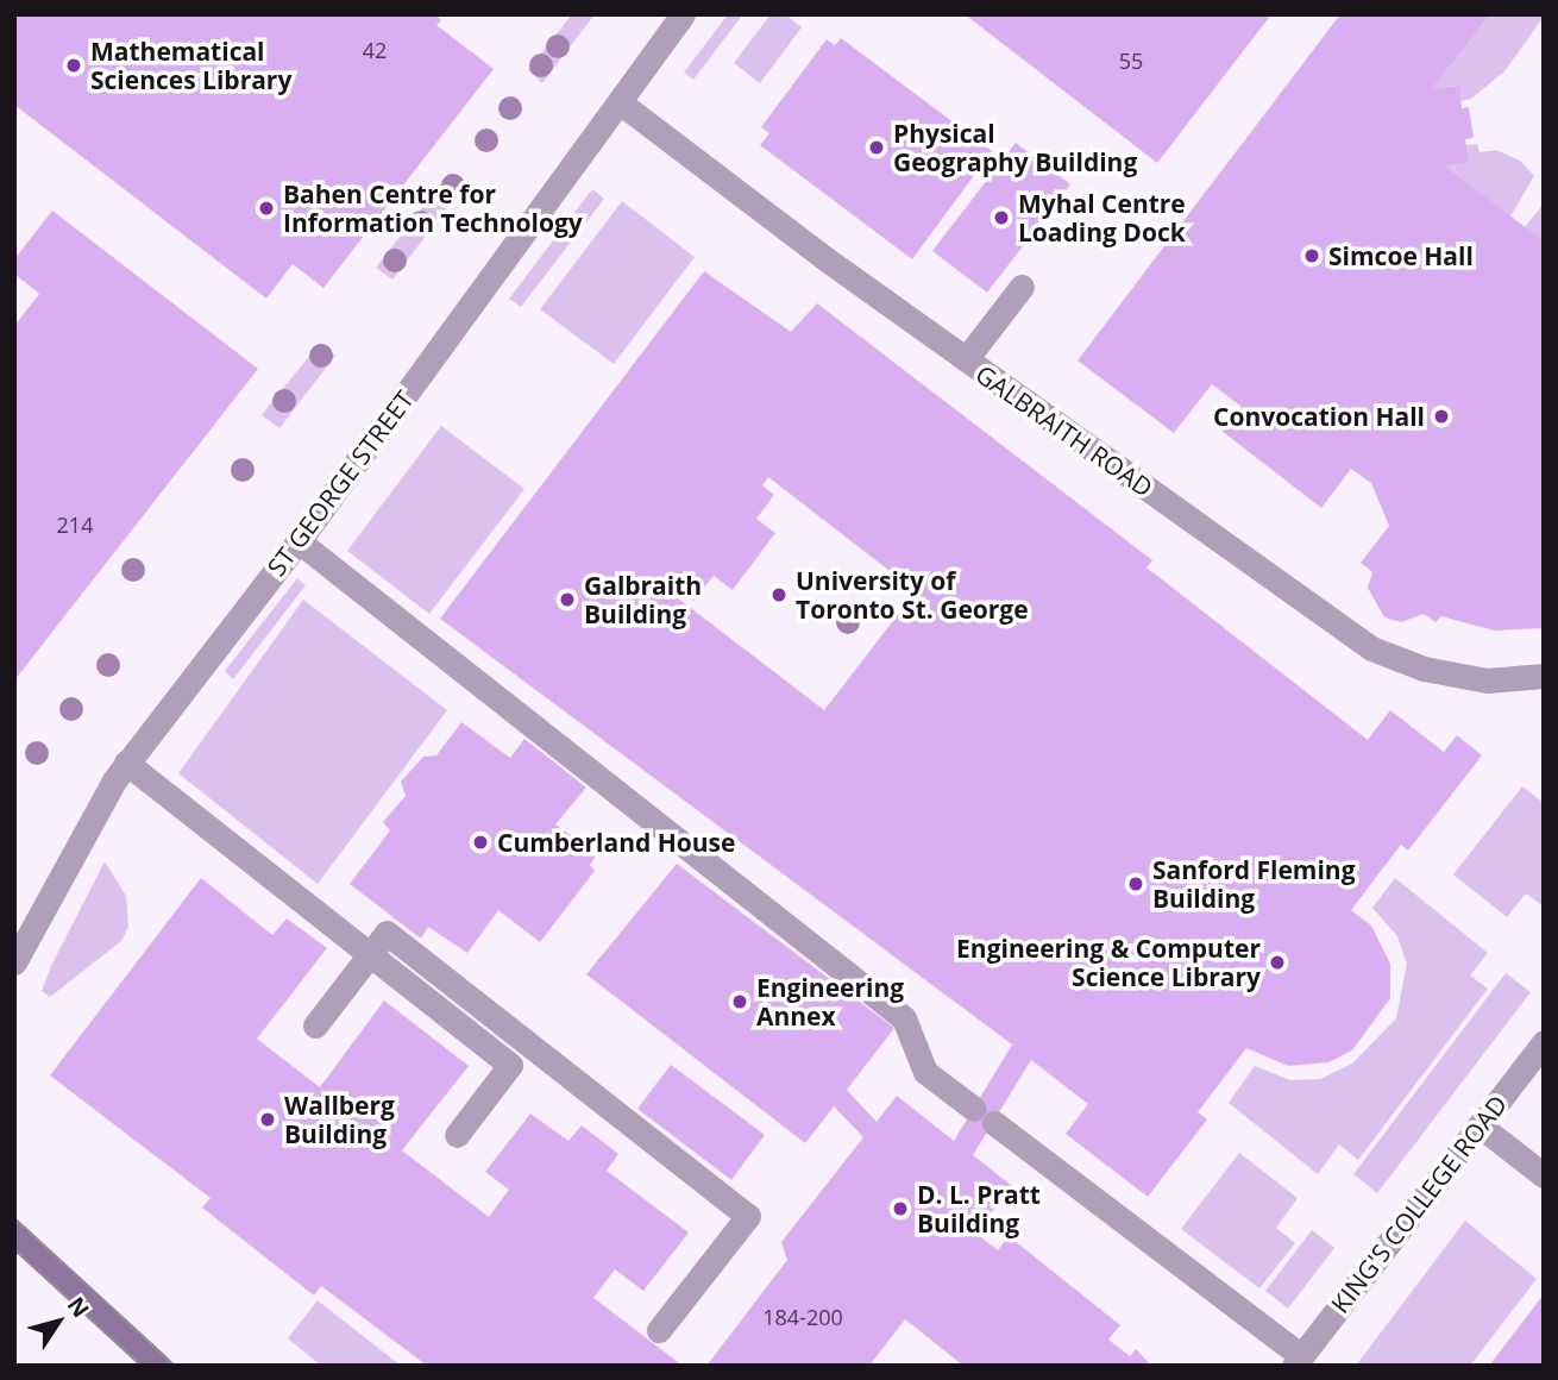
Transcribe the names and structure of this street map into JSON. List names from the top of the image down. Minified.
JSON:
{"streets":{"street":["GALBRAITH ROAD","ST GEORGE STREET","KING'S COLLEGE ROAD"]},"crossings":[["GALBRAITH ROAD","ST GEORGE STREET"]],"places":["Mathematical Sciences Library","Physical Geography Building","Bahen Centre for Information Technology","Myhal Centre Loading Dock","Simcoe Hall","Convocation Hall","University of Toronto St. George","Galbraith Building","Cumberland House","Sanford Fleming Building","Engineering & Computer Science Library","Engineering Annex","Wallberg Building","D. L. Pratt Building"],"house_numbers":["42","55","214","184-200"],"north":"top right"}
